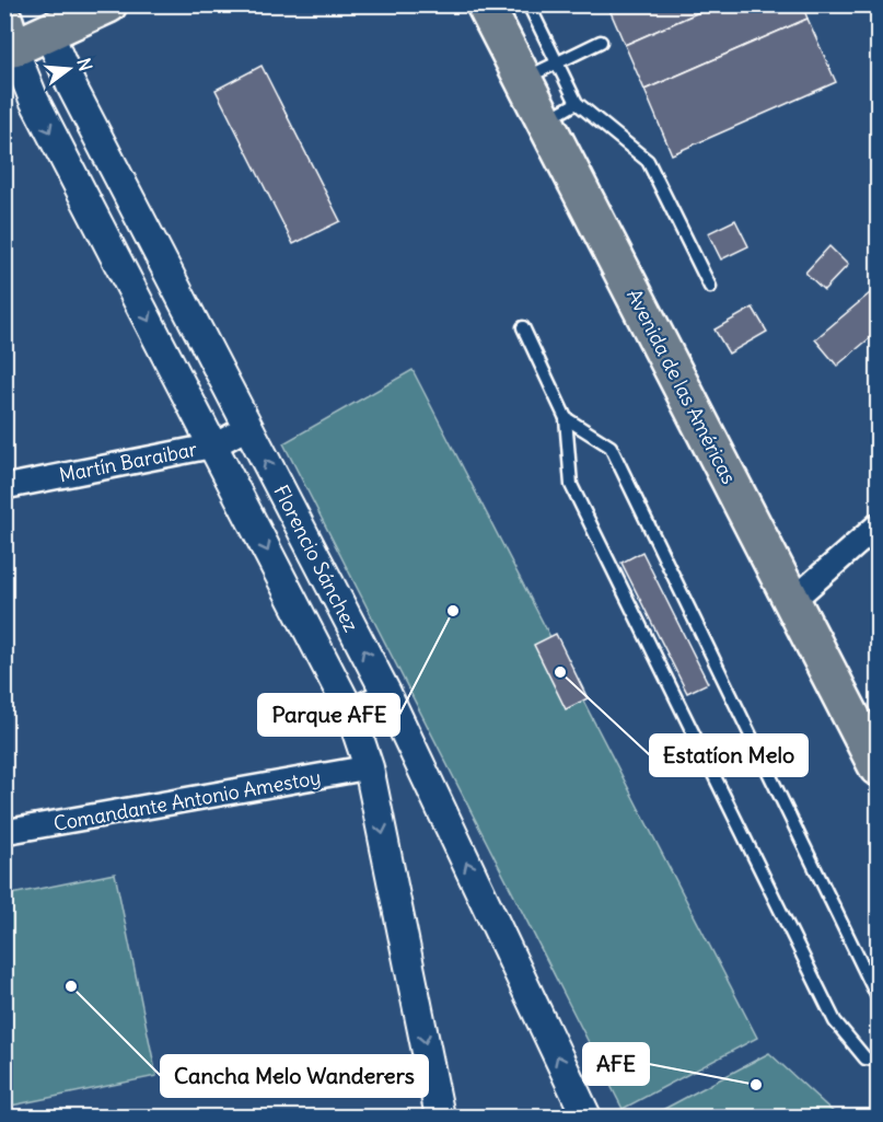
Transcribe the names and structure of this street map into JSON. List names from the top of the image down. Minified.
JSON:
{"streets":{"main road":["Avenida de las Américas"],"street":["Martín Baraibar","Florencio Sánchez","Comandante Antonio Amestoy"]},"crossings":[["Martín Baraibar","Florencio Sánchez"],["Florencio Sánchez","Comandante Antonio Amestoy"]],"places":["Parque AFE","Estatíon Melo","Cancha Melo Wanderers","AFE"],"north":"right"}
